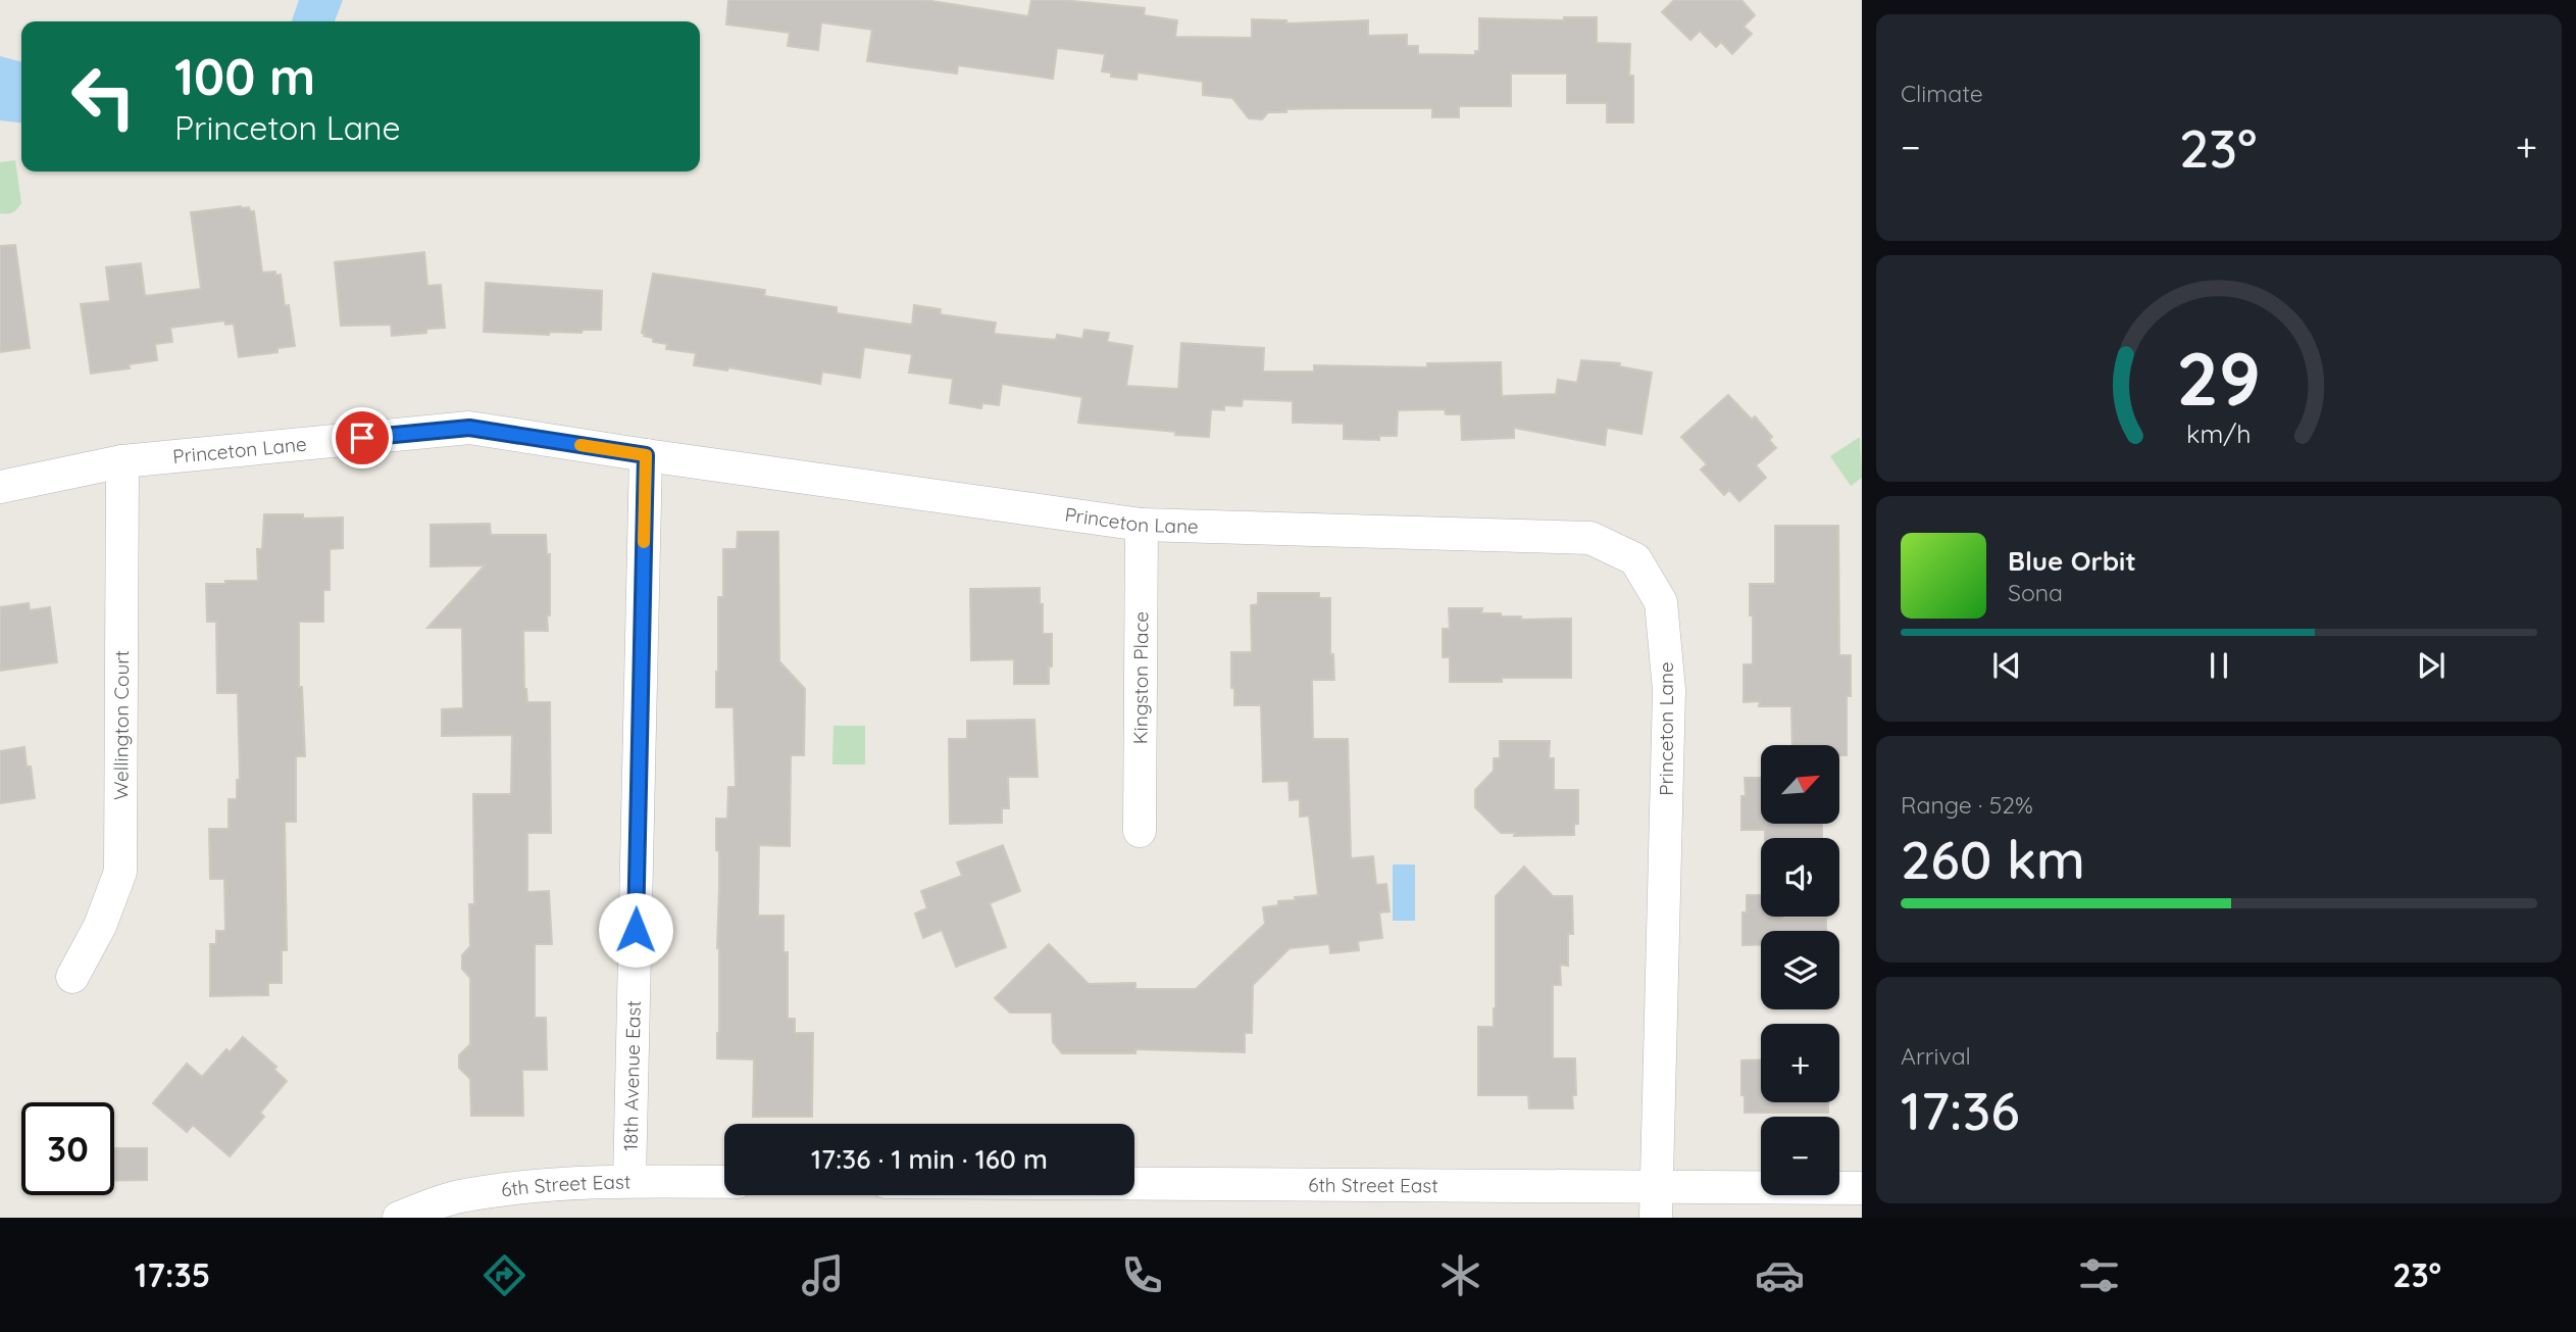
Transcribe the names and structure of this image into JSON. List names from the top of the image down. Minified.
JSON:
{"streets":{"street":["Princeton Lane","Kingston Place","Wellington Court","18th Avenue East","6th Street East"]},"crossings":[["Princeton Lane","Kingston Place"],["Princeton Lane","Wellington Court"],["Princeton Lane","18th Avenue East"],["Princeton Lane","6th Street East"],["18th Avenue East","6th Street East"]],"north":"top right","page":{"tile":["Climate",["Range · 52%","260 km"],["Arrival","17:36"]],"turn":["100 m","Princeton Lane"],"heat":["−","23°","+"],"song":["Blue Orbit","Sona"],"map_buttons":["+","−"],"limit":"30","trip":"17:36 · 1 min · 160 m","tabs":["17:35","23°"],"gauge":["29","km/h"]}}
